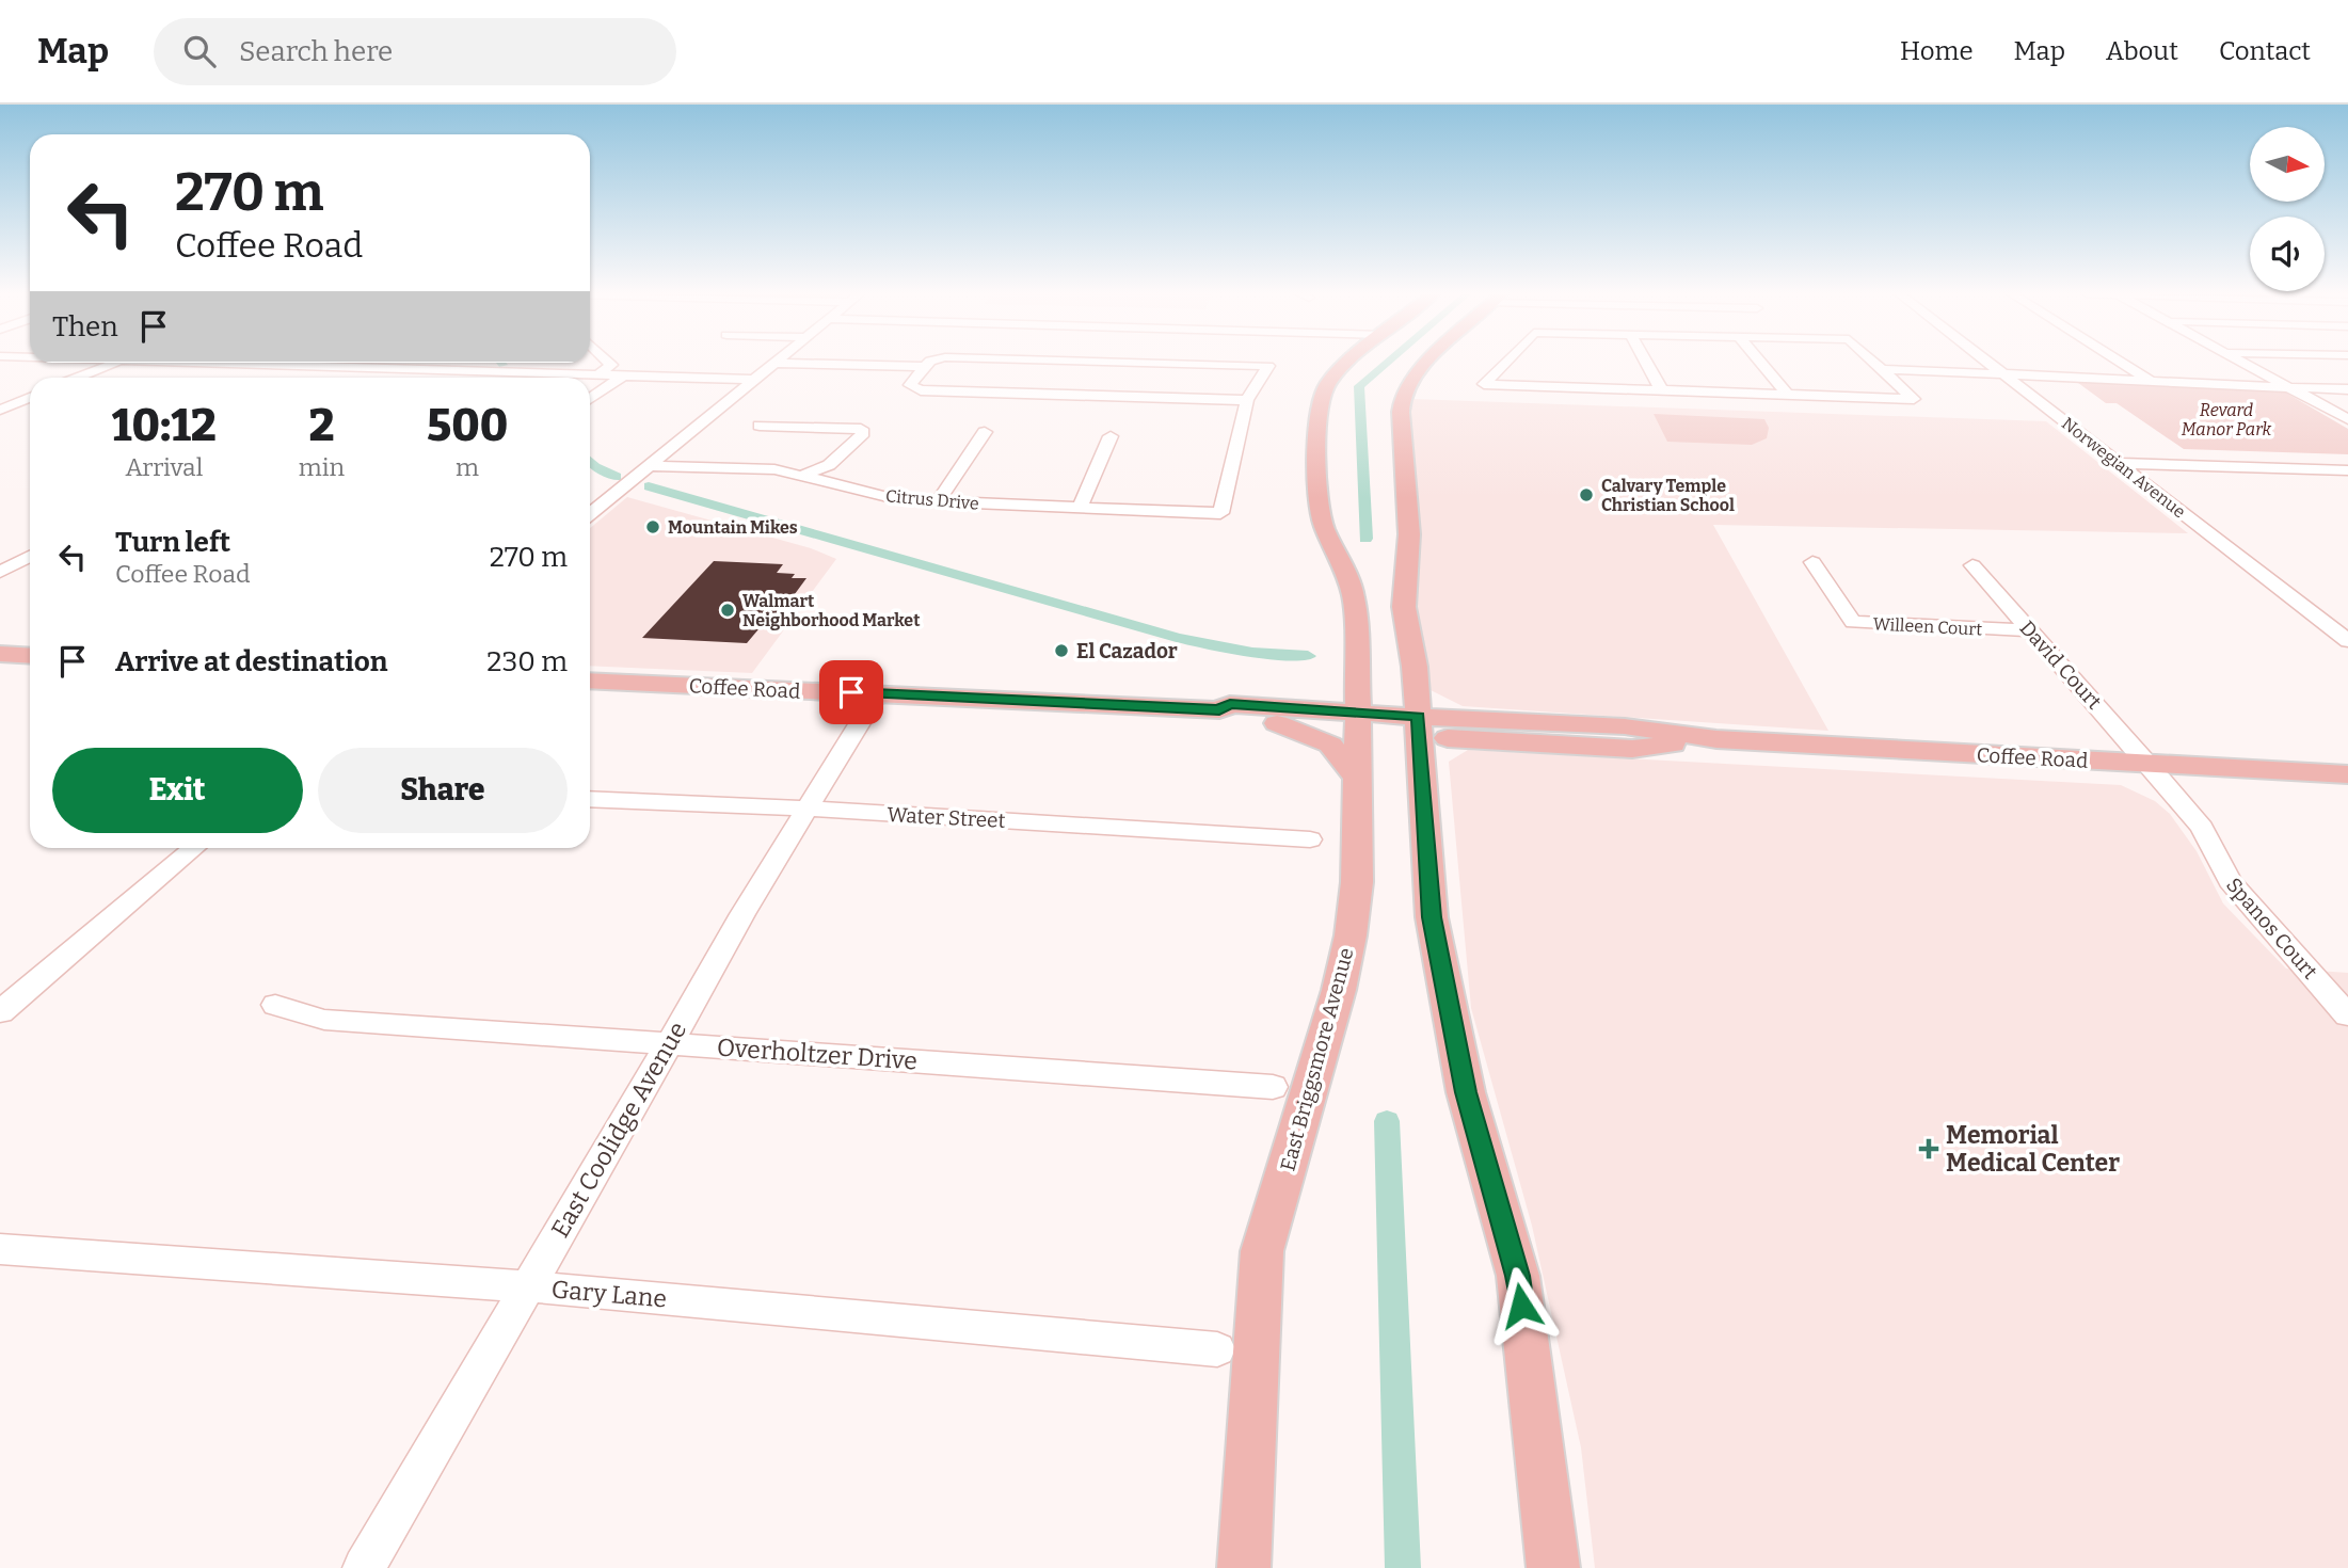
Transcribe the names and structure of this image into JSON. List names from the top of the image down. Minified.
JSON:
{"streets":{"main road":["Coffee Road","East Briggsmore Avenue"],"street":["Norwegian Avenue","Citrus Drive","Willeen Court","David Court","Water Street","Spanos Court","Overholtzer Drive","East Coolidge Avenue","Gary Lane"]},"crossings":[["Willeen Court","David Court"],["David Court","Coffee Road"],["David Court","Spanos Court"],["Coffee Road","Spanos Court"],["Coffee Road","East Briggsmore Avenue"],["Coffee Road","East Coolidge Avenue"],["Water Street","East Coolidge Avenue"],["Overholtzer Drive","East Coolidge Avenue"],["East Coolidge Avenue","Gary Lane"]],"parks":["Revard Manor Park"],"places":{"other":["Calvary Temple Christian School","Mountain Mikes","Walmart Neighborhood Market","El Cazador"],"health":["Memorial Medical Center"]},"north":"right","page":{"header":"Map","search":"Search here","nav":["Home","Map","About","Contact"],"turn":["270 m","Coffee Road"],"then":"Then","eta":["10:12","Arrival","2","min","500","m"],"list":[{"name":"Turn left","note":"Coffee Road","value":"270 m"},{"name":"Arrive at destination","value":"230 m"}],"buttons":["Exit","Share"]}}
